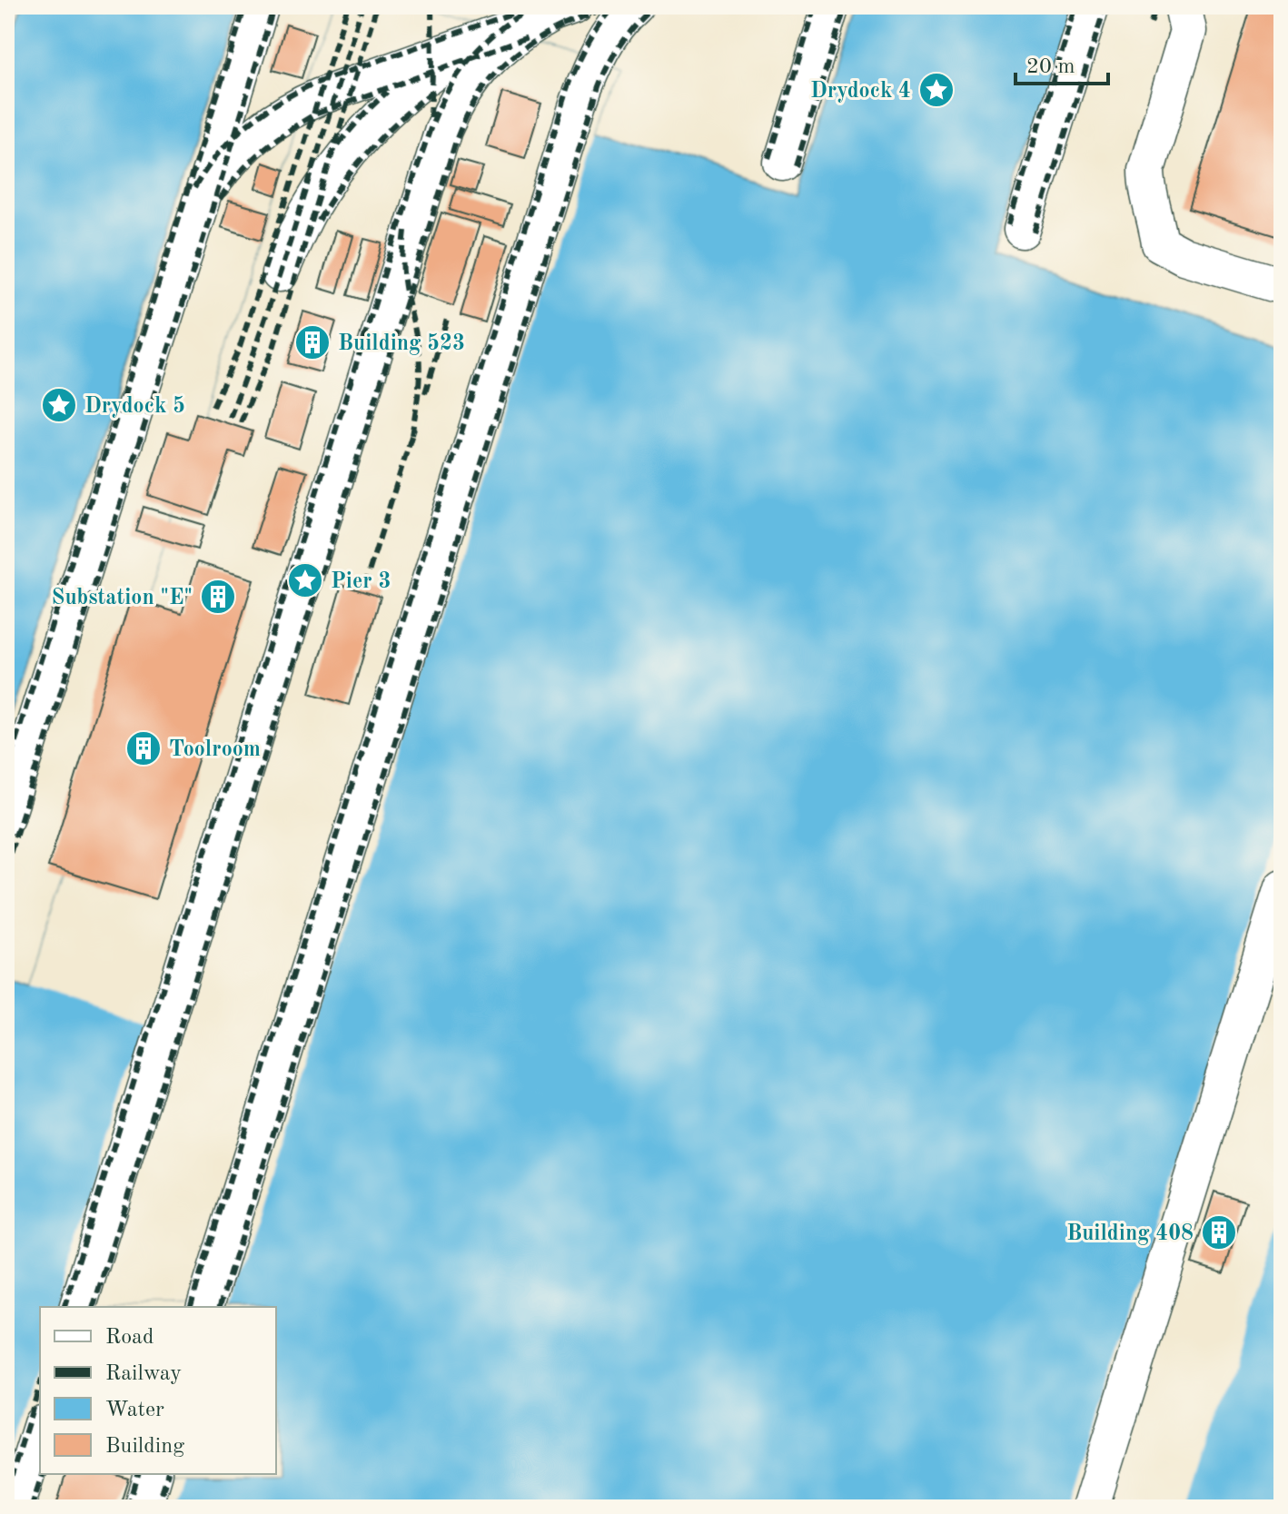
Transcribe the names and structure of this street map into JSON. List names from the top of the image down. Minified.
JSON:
{"places":{"place":["Drydock 4","Drydock 5","Pier 3"],"building":["Building 523","Substation \"E\"","Toolroom","Building 408"]},"legend":["Road","Railway","Water","Building"],"scale_bar":"20 m"}
